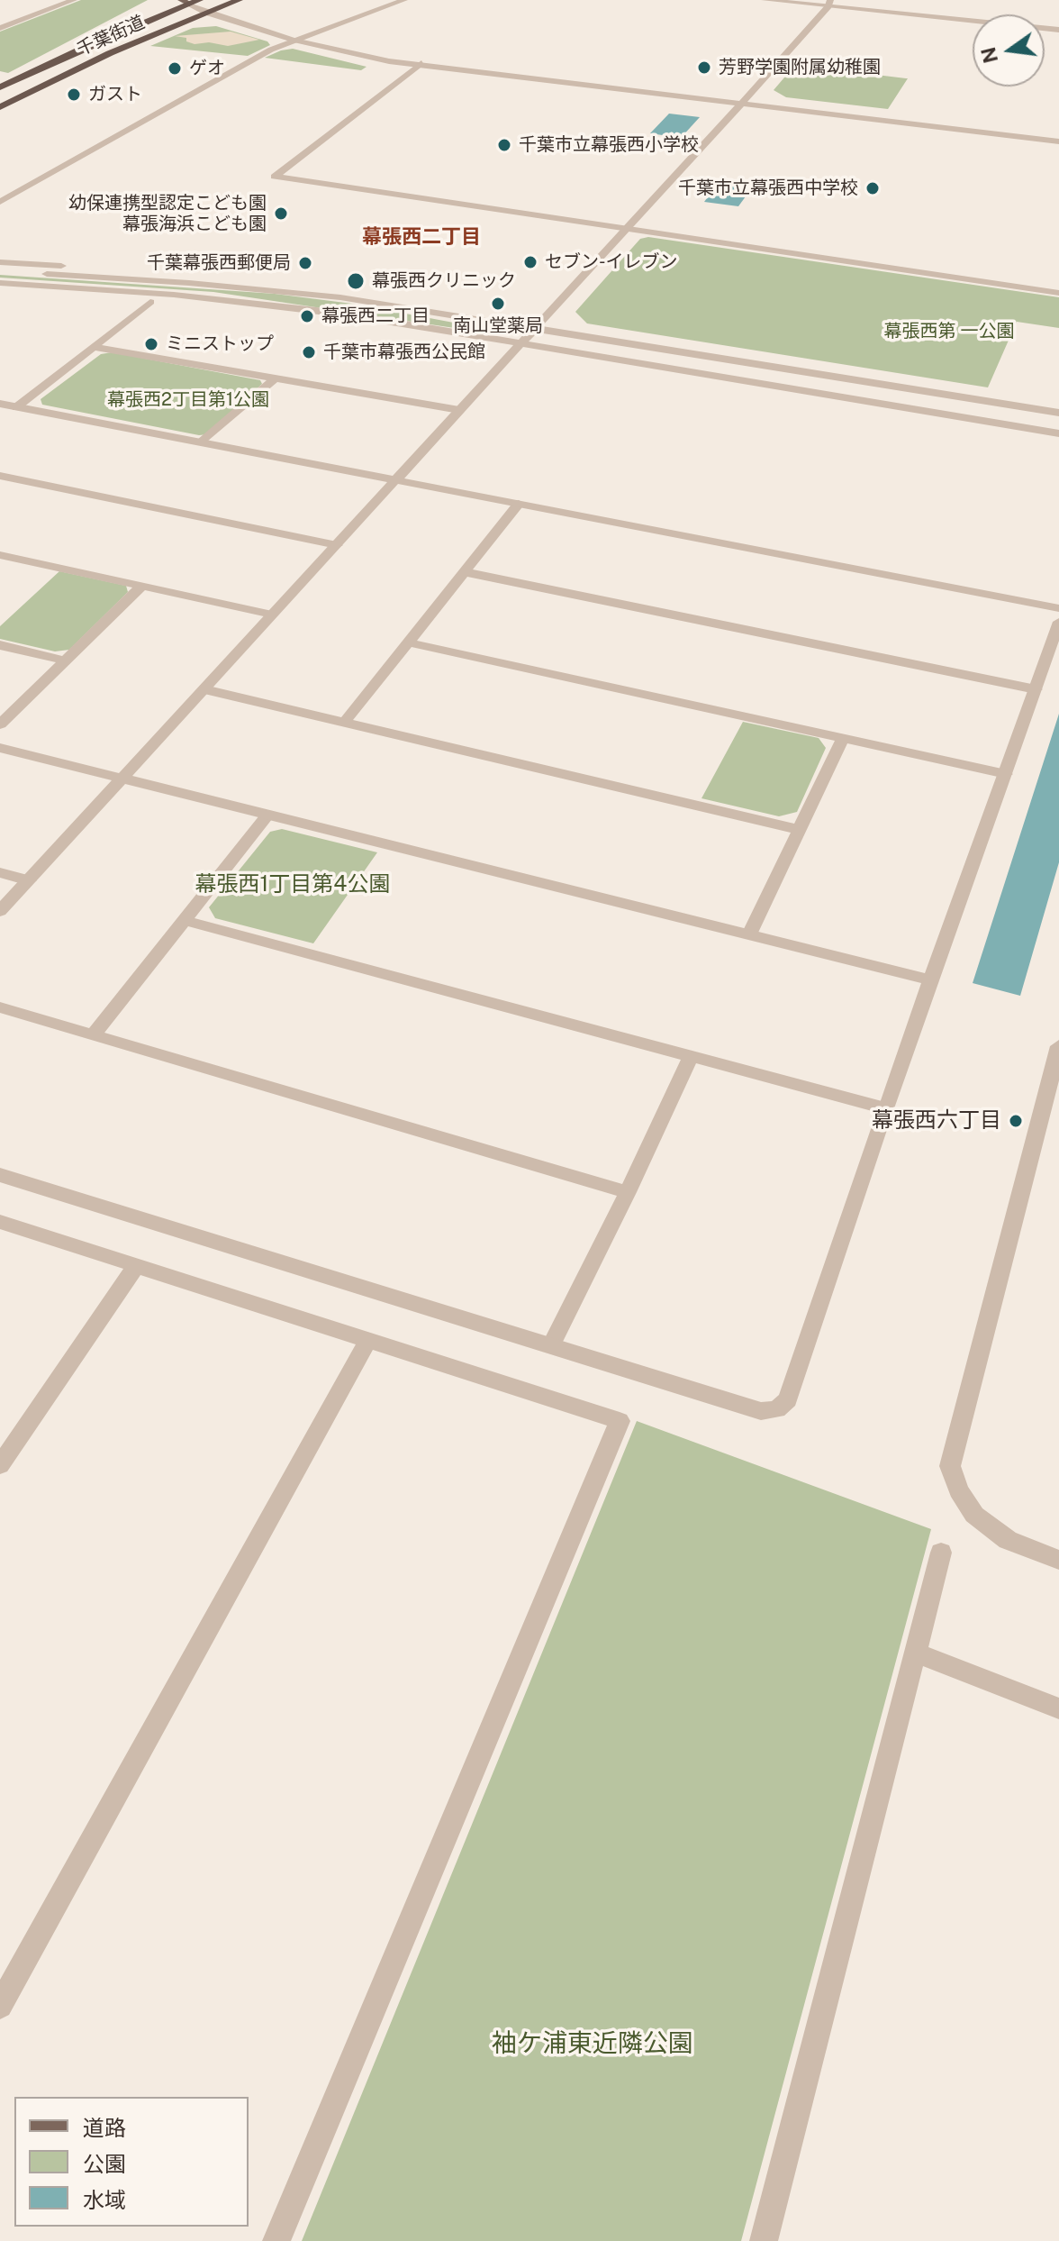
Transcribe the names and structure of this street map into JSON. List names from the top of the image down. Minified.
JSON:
{"streets":{"highway":["千葉街道"]},"districts":["幕張西二丁目"],"parks":["幕張西第 一公園","幕張西2丁目第1公園","幕張西1丁目第4公園","袖ケ浦東近隣公園"],"places":["芳野学園附属幼稚園","ゲオ","ガスト","千葉市立幕張西小学校","千葉市立幕張西中学校","幼保連携型認定こども園 幕張海浜こども園","セブン-イレブン","千葉幕張西郵便局","幕張西クリニック","南山堂薬局","幕張西二丁目","ミニストップ","千葉市幕張西公民館","幕張西六丁目"],"legend":["道路","公園","水域"],"north":"left"}
